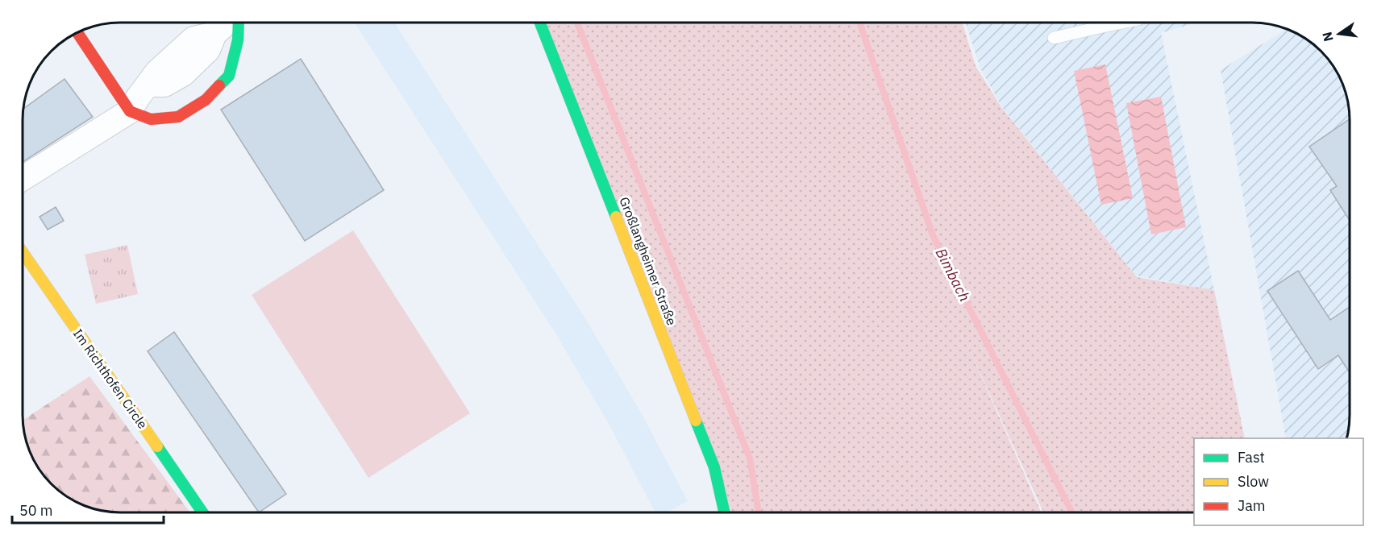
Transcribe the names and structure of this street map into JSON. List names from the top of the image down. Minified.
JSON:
{"streets":{"street":["Großlangheimer Straße","Im Richthofen Circle"]},"water":["Bimbach"],"legend":["Fast","Slow","Jam"],"scale_bar":"50 m","north":"left"}
